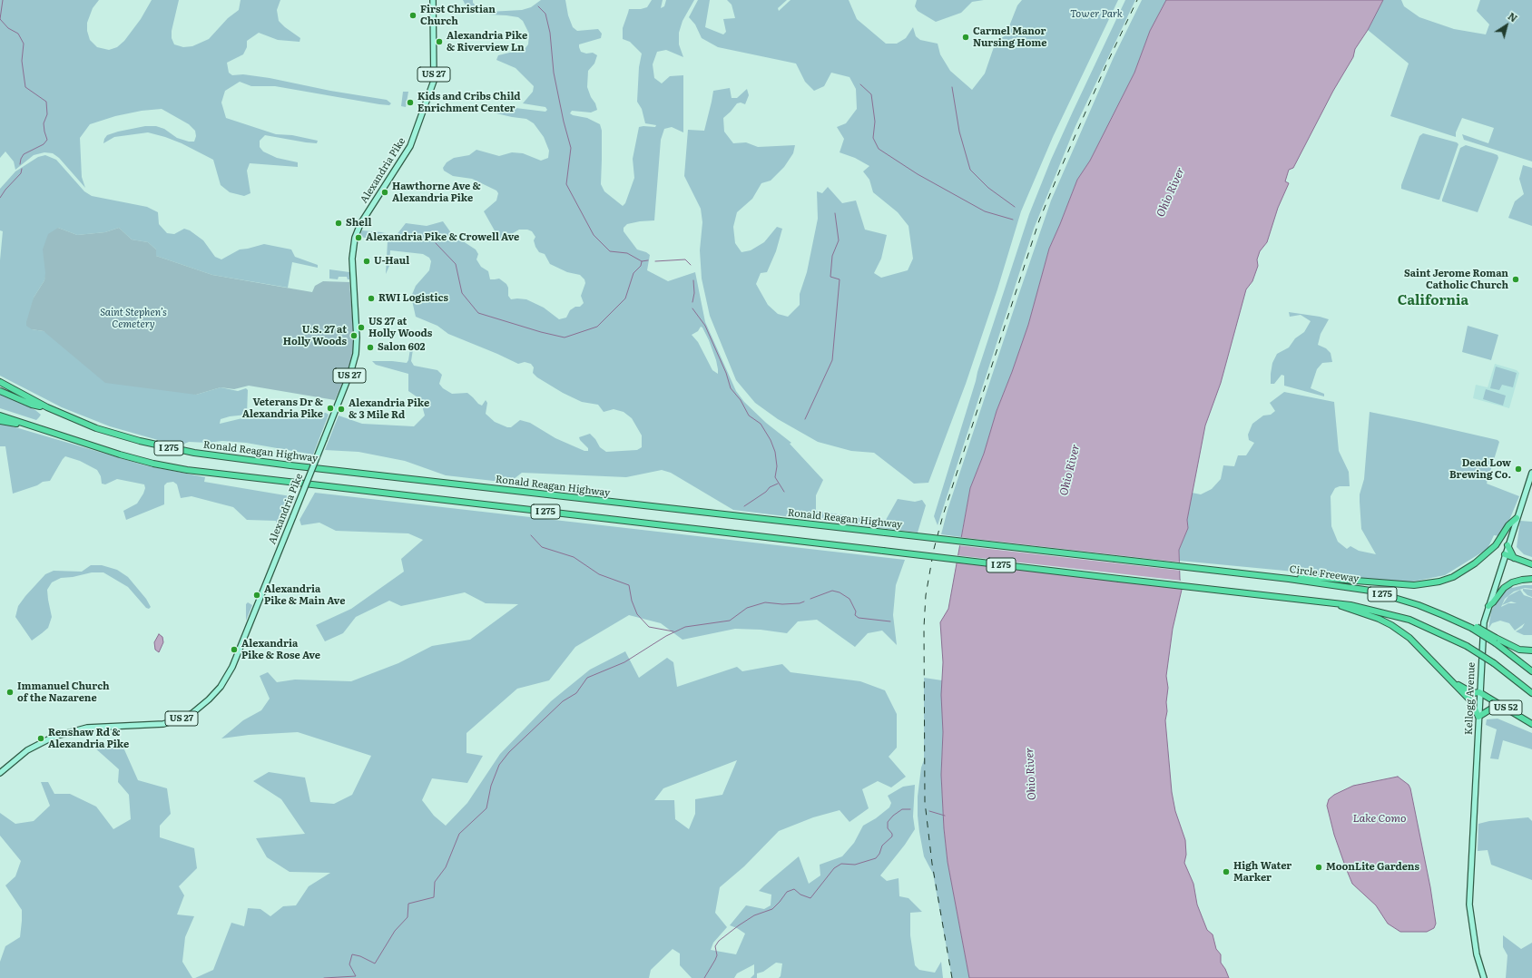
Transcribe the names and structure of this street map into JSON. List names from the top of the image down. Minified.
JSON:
{"streets":{"highway":["I 275","Ronald Reagan Highway","Circle Freeway","US 52"],"main road":["US 27","Alexandria Pike","Kellogg Avenue"]},"crossings":[["Ronald Reagan Highway","Circle Freeway"],["Kellogg Avenue","US 52"]],"districts":["California"],"water":["Ohio River","Lake Como"],"parks":["Tower Park","Saint Stephen’s Cemetery"],"places":["First Christian Church","Carmel Manor Nursing Home","Alexandria Pike & Riverview Ln","Kids and Cribs Child Enrichment Center","Hawthorne Ave & Alexandria Pike","Shell","Alexandria Pike & Crowell Ave","U-Haul","Saint Jerome Roman Catholic Church","RWI Logistics","US 27 at Holly Woods","U.S. 27 at Holly Woods","Salon 602","Veterans Dr & Alexandria Pike","Alexandria Pike & 3 Mile Rd","Dead Low Brewing Co.","Alexandria Pike & Main Ave","Alexandria Pike & Rose Ave","Immanuel Church of the Nazarene","Renshaw Rd & Alexandria Pike","MoonLite Gardens","High Water Marker"],"north":"top right"}
